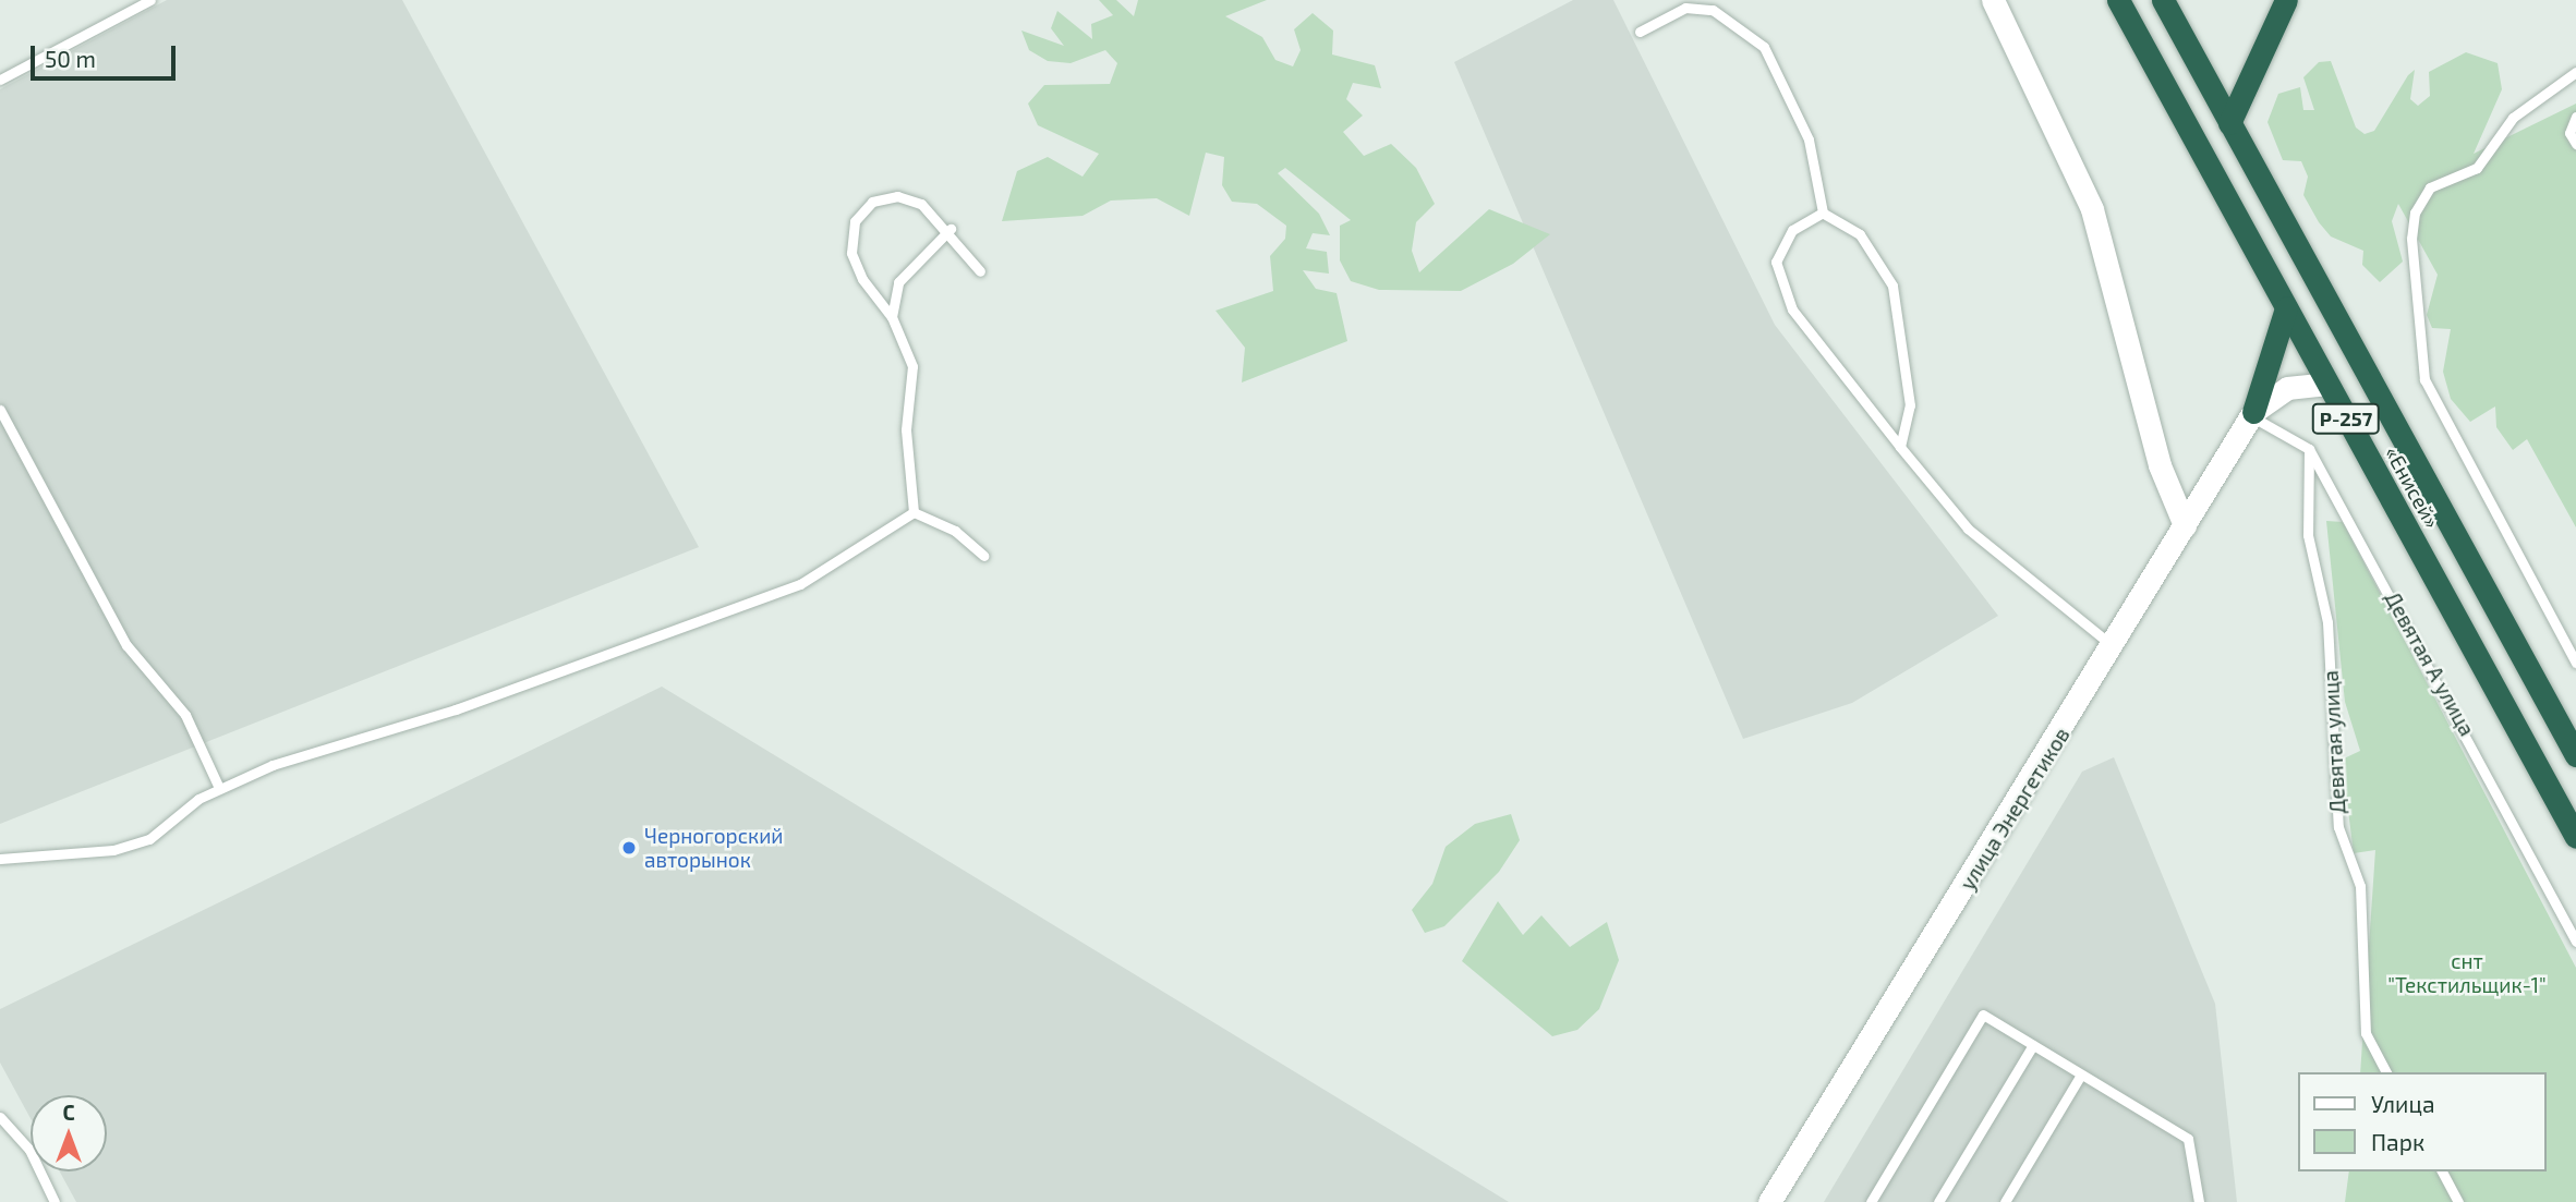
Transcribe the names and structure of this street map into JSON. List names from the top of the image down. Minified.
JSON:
{"streets":{"highway":["Р-257","«Енисей»"],"main road":["улица Энергетиков"],"lane":["Девятая А улица","Девятая улица"]},"crossings":[["Девятая А улица","Девятая улица"]],"parks":["снт \"Текстильщик-1\""],"places":["Черногорский авторынок"],"legend":["Улица","Парк"],"scale_bar":"50 m","north":"top"}
